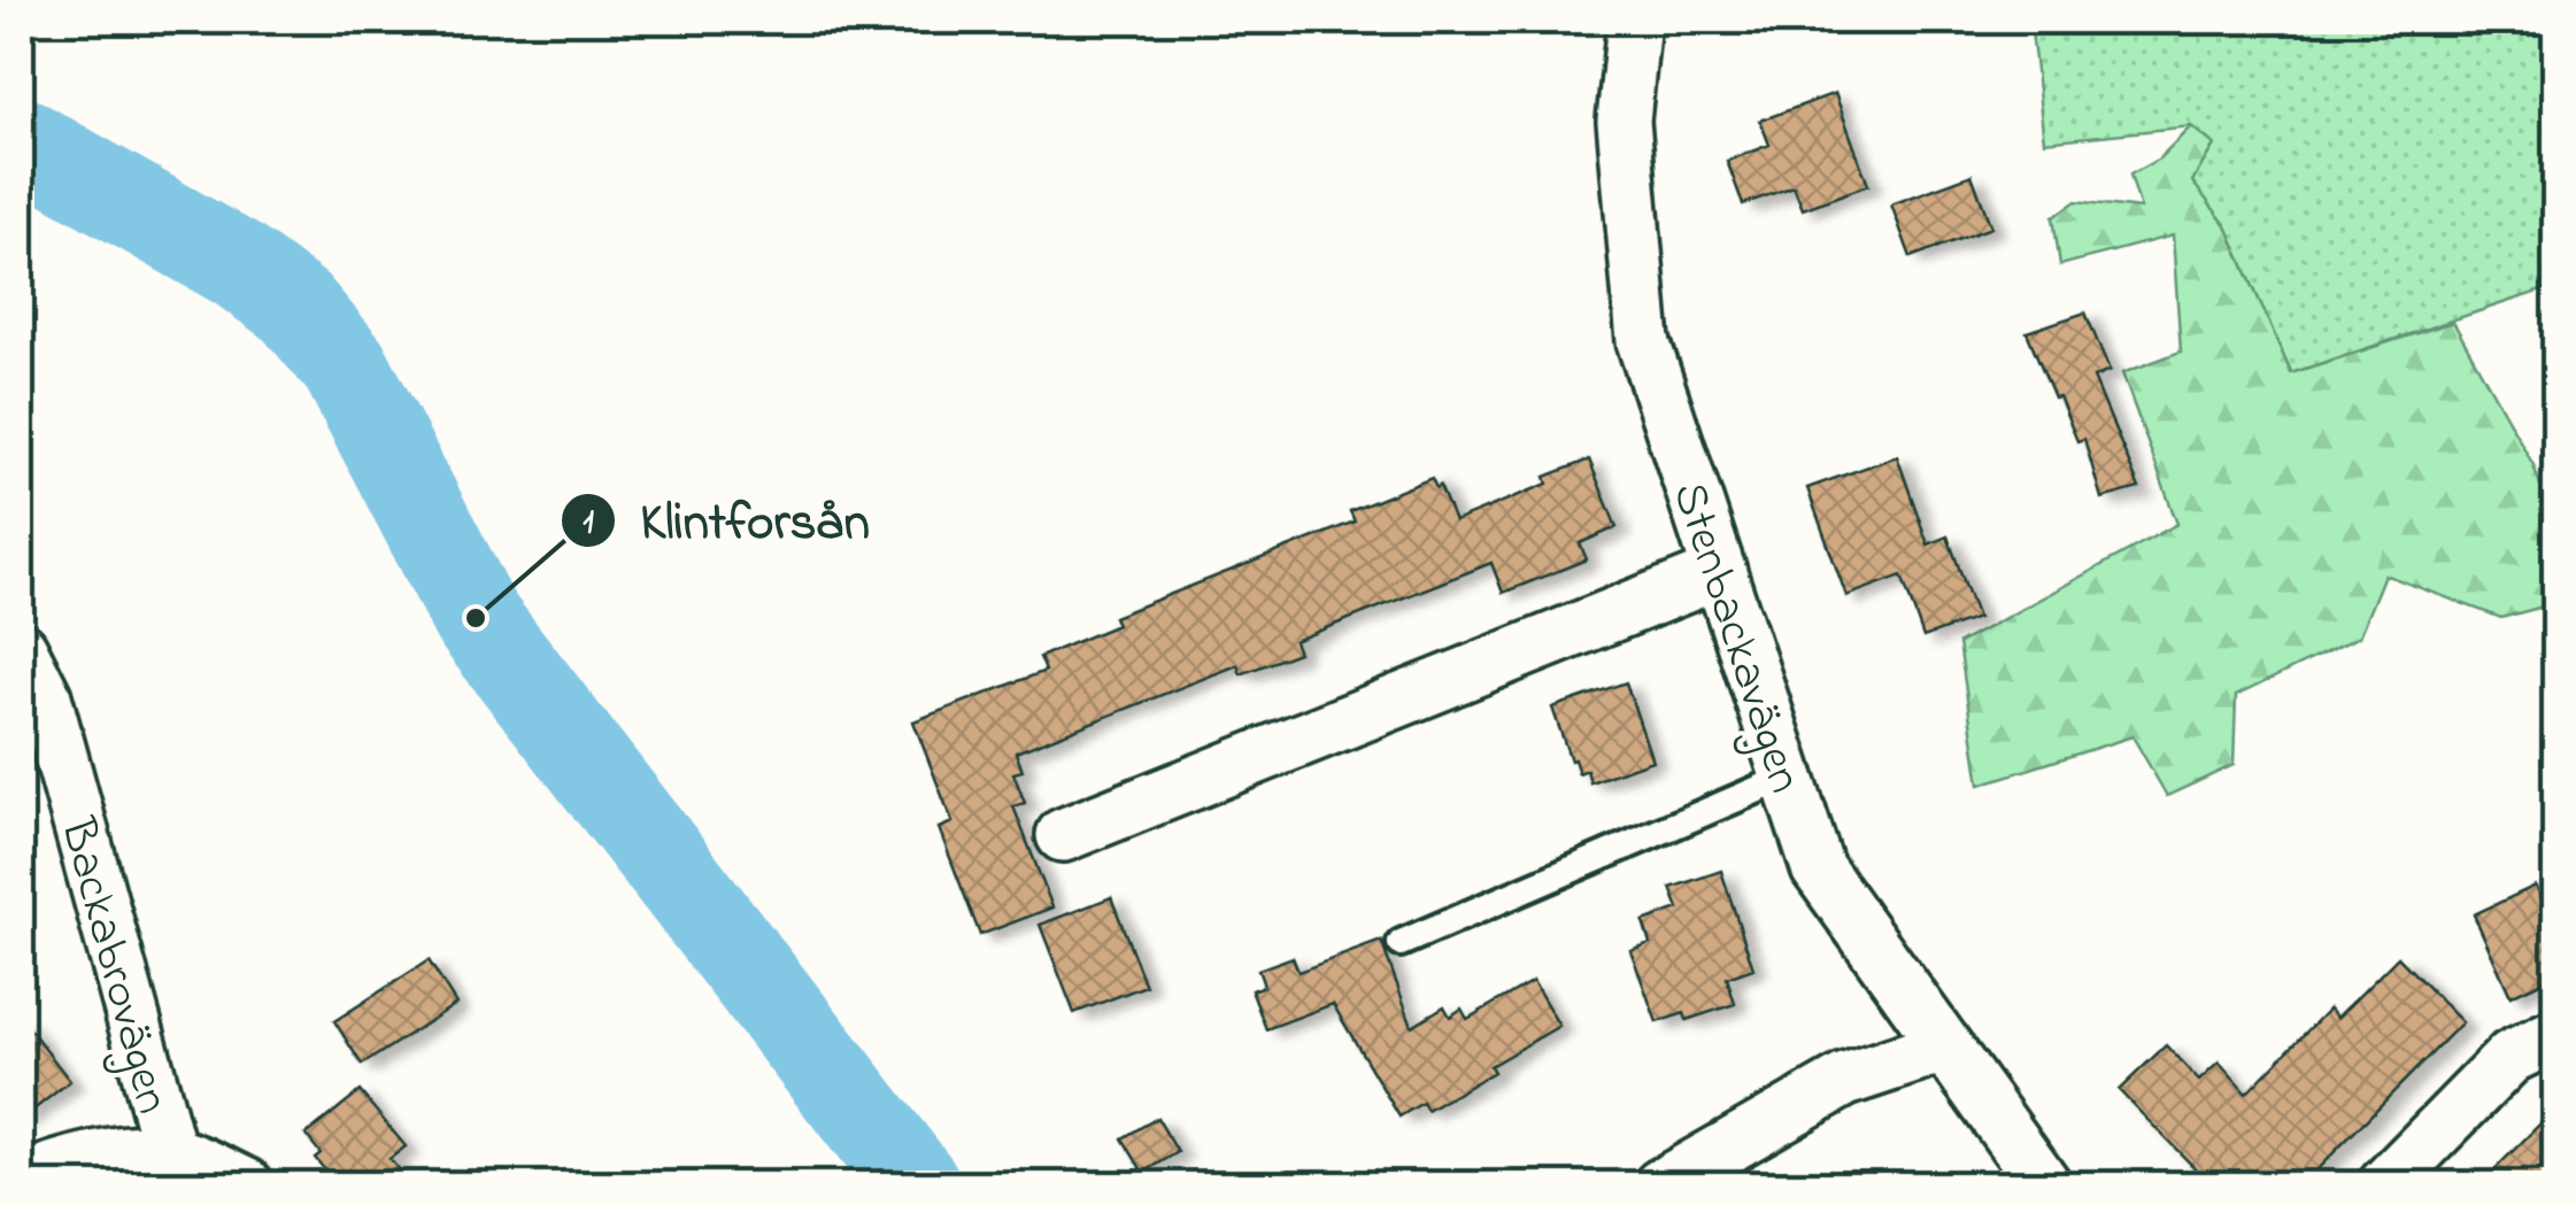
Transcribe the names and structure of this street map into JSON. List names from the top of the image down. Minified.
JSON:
{"streets":{"street":["Stenbackavägen","Backabrovägen"]},"places":["Klintforsån"]}
